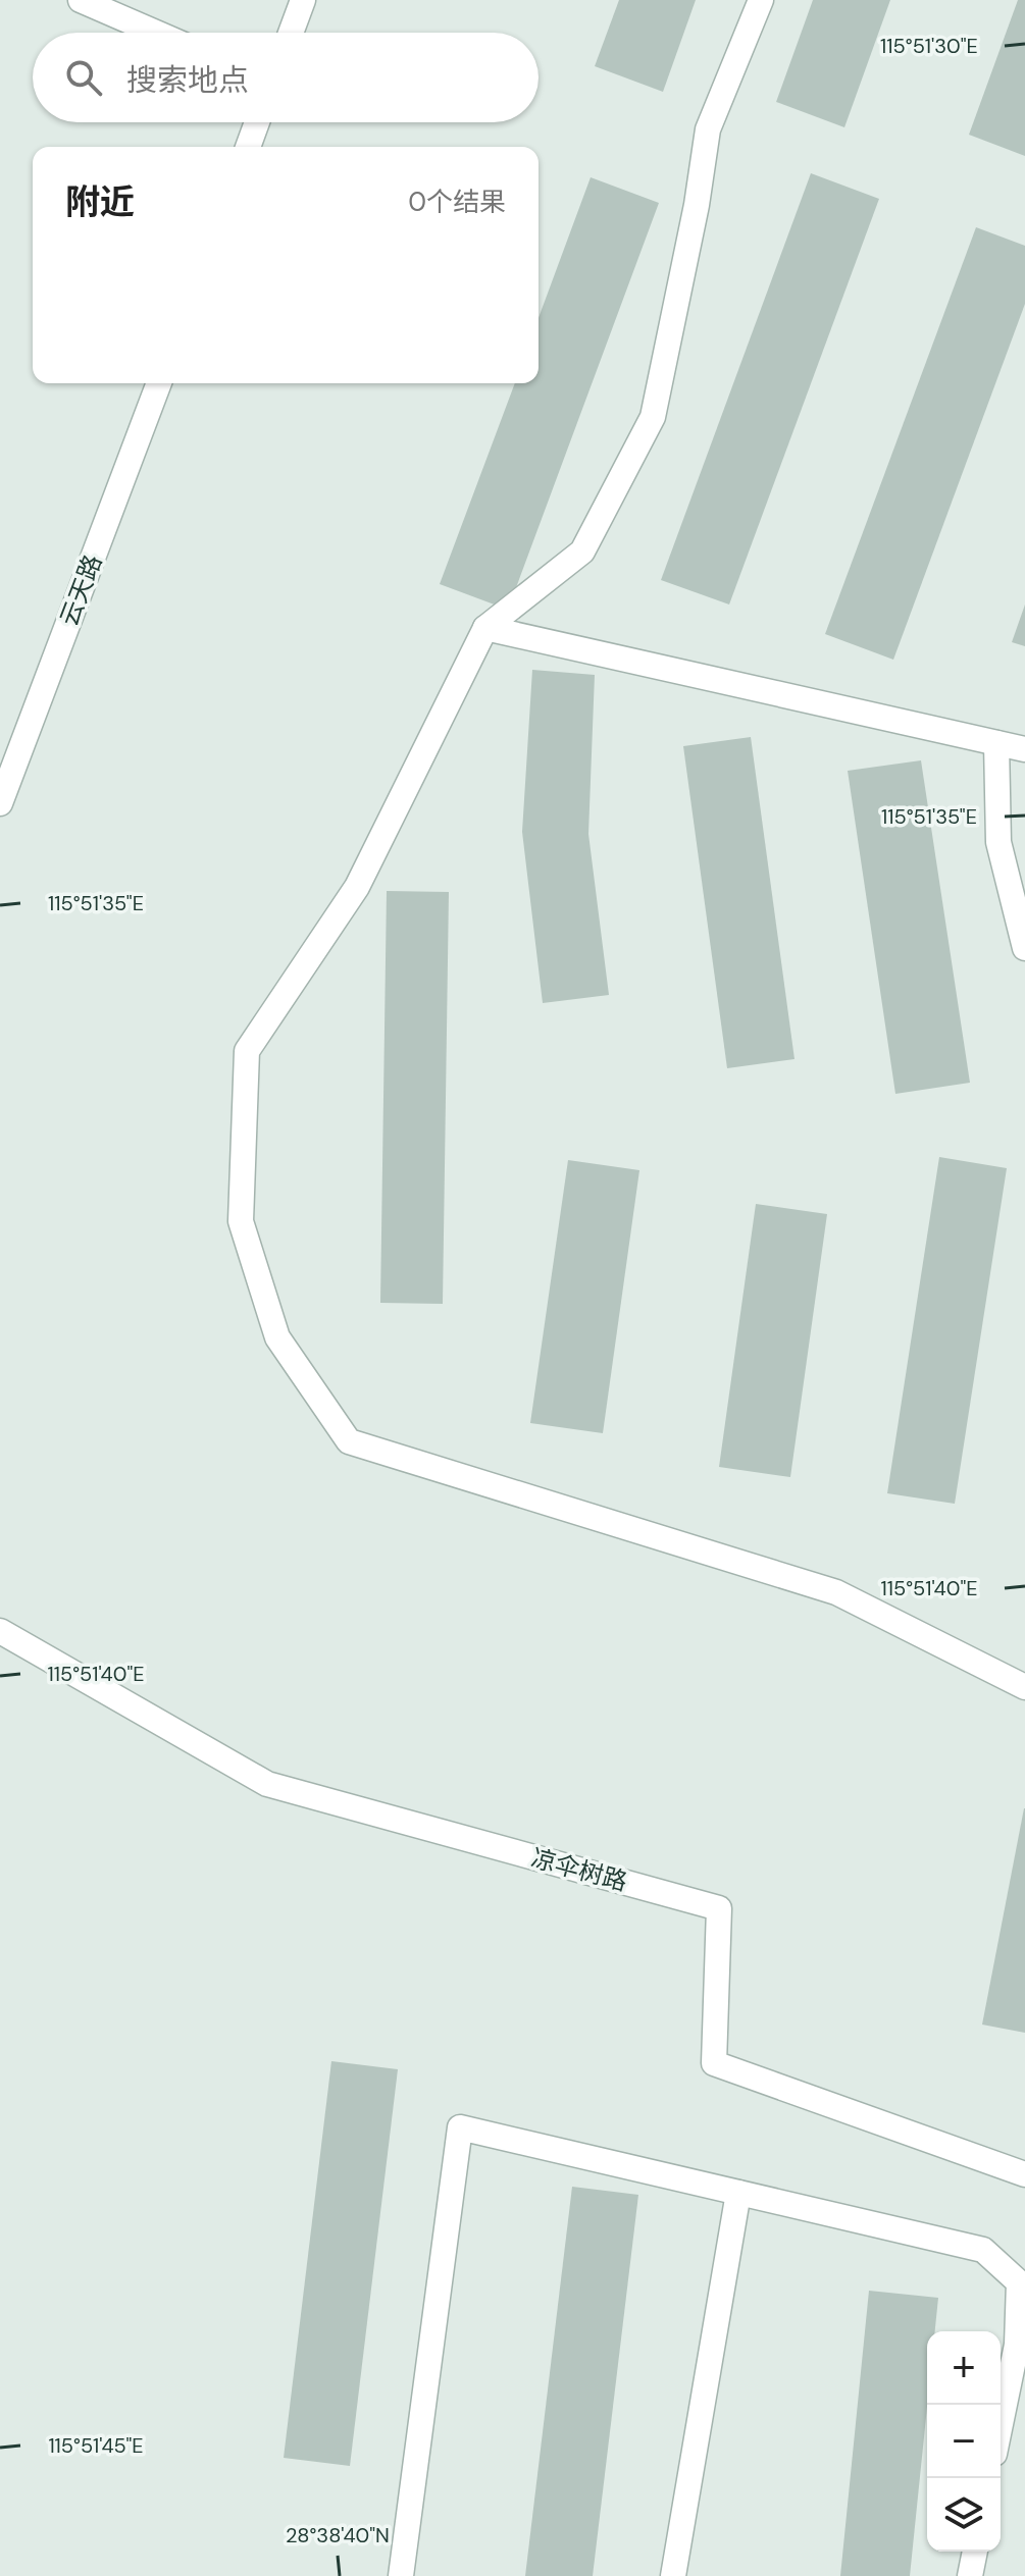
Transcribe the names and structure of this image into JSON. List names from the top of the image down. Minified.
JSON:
{"streets":{"street":["云天路","凉伞树路"]},"page":{"search":"搜索地点","heading":["附近","0个结果"],"map_buttons":["+","−"]},"coordinates":["115°51'30\"E","115°51'35\"E","115°51'40\"E","115°51'45\"E","28°38'40\"N"]}
